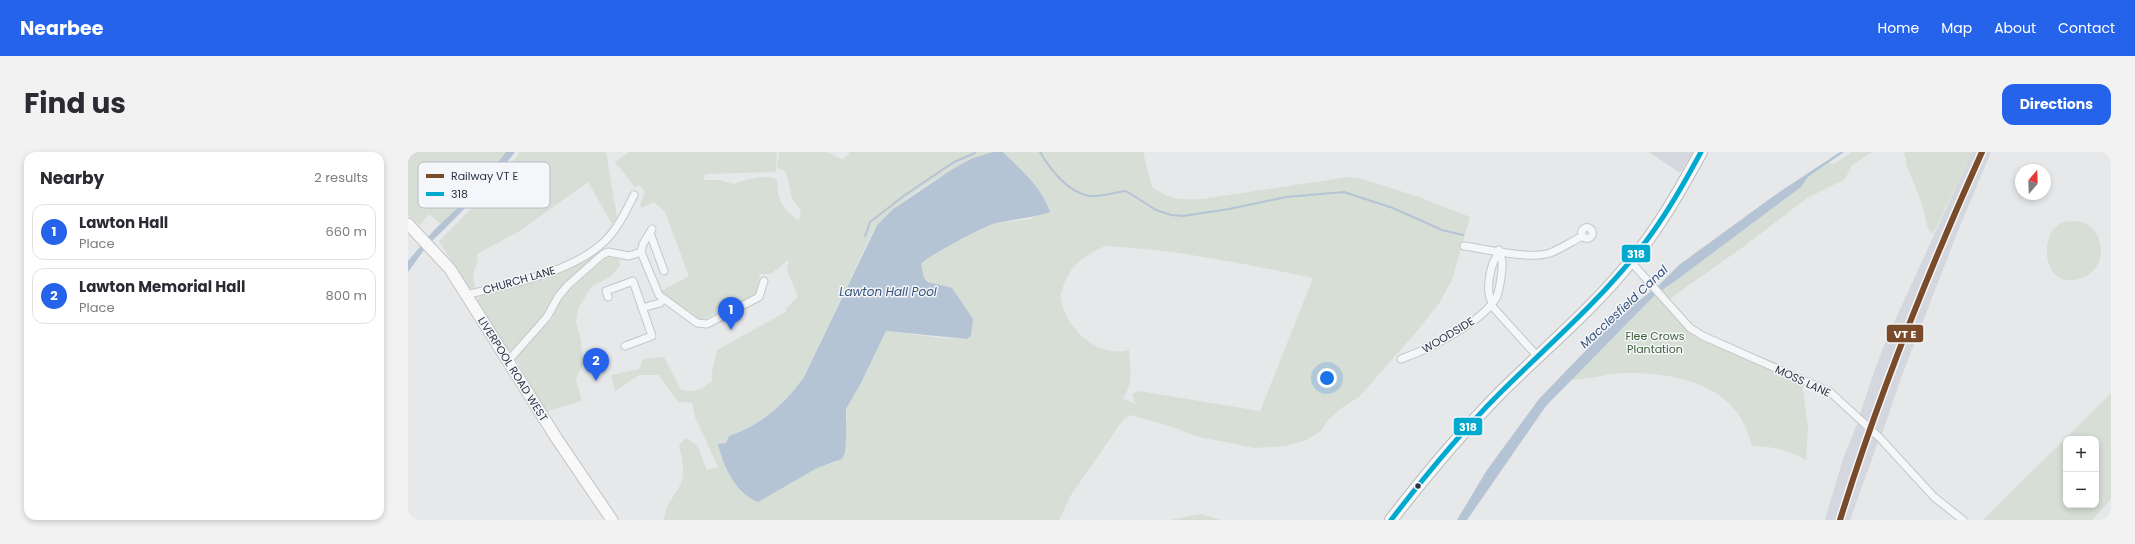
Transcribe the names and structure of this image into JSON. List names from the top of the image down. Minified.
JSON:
{"streets":{"main road":["LIVERPOOL ROAD WEST"],"street":["CHURCH LANE","WOODSIDE","MOSS LANE"]},"crossings":[["CHURCH LANE","LIVERPOOL ROAD WEST"]],"water":["Lawton Hall Pool","Macclesfield Canal"],"parks":["Flee Crows Plantation"],"lines":["transit line 318"],"legend":["Railway VT E","318"],"north":"top","page":{"header":"Nearbee","nav":["Home","Map","About","Contact"],"title":"Find us","buttons":"Directions","heading":["Nearby","2 results"],"list":[{"mark":"1","name":"Lawton Hall","note":"Place","value":"660 m"},{"mark":"2","name":"Lawton Memorial Hall","note":"Place","value":"800 m"}],"pins":["1","2"],"map_buttons":["+","−"]}}
